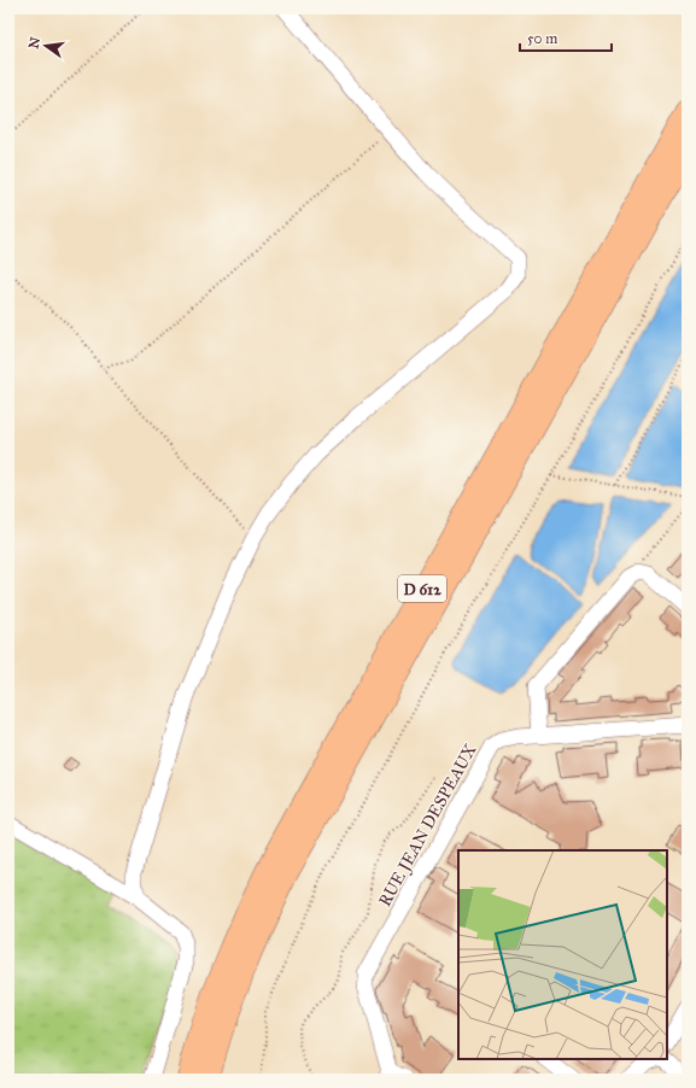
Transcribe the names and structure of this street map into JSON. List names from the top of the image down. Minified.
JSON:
{"streets":{"highway":["D 612"],"street":["RUE JEAN DESPEAUX"]},"scale_bar":"50 m","north":"left"}
